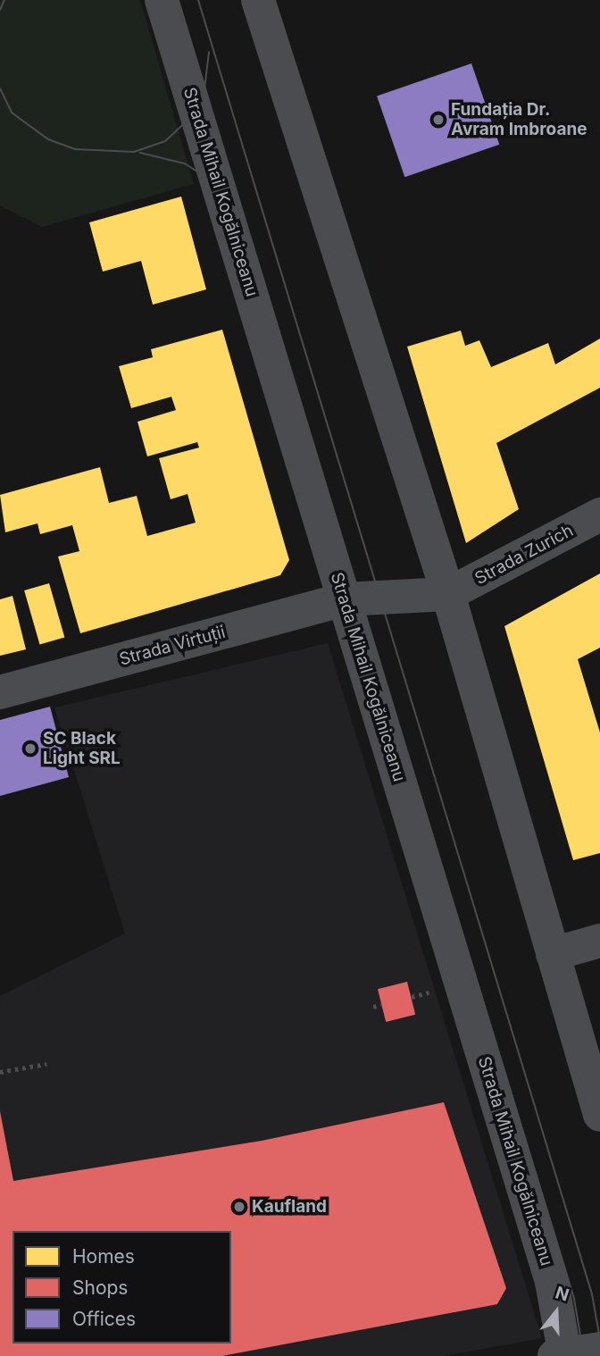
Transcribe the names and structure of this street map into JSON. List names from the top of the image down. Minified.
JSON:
{"streets":{"street":["Strada Mihail Kogălniceanu","Strada Zurich","Strada Virtuții"]},"crossings":[["Strada Mihail Kogălniceanu","Strada Virtuții"],["Strada Zurich","Strada Virtuții"]],"places":["Fundația Dr. Avram Imbroane","SC Black Light SRL","Kaufland"],"legend":["Homes","Shops","Offices"],"north":"top"}
